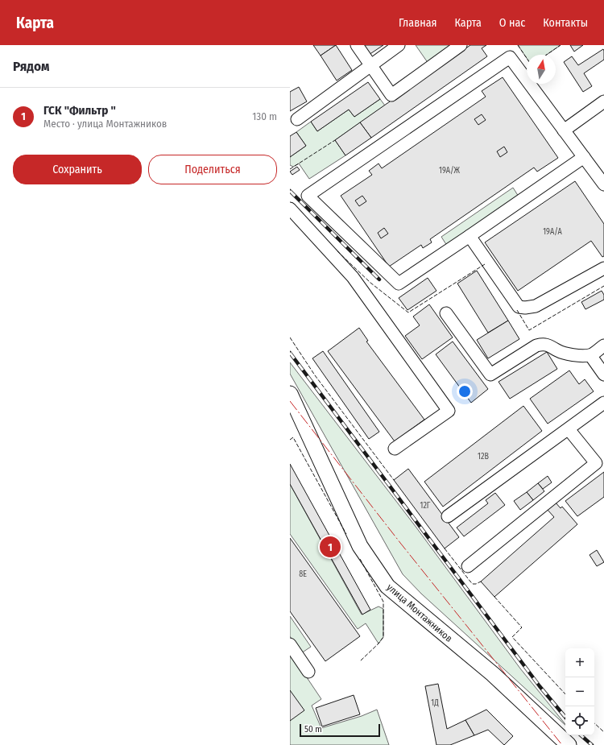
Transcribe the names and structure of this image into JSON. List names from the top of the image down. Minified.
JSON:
{"streets":{"main road":["улица Монтажников"]},"house_numbers":["19А/Ж","19А/А","12В","12Г","8Е","1Д"],"scale_bar":"50 m","north":"top","page":{"header":"Карта","nav":["Главная","Карта","О нас","Контакты"],"heading":"Рядом","list":[{"mark":"1","name":"ГСК \"Фильтр \"","note":"Место · улица Монтажников","value":"130 m"}],"buttons":["Сохранить","Поделиться"],"pins":"1","map_buttons":["+","−"],"scale":"50 m"}}
